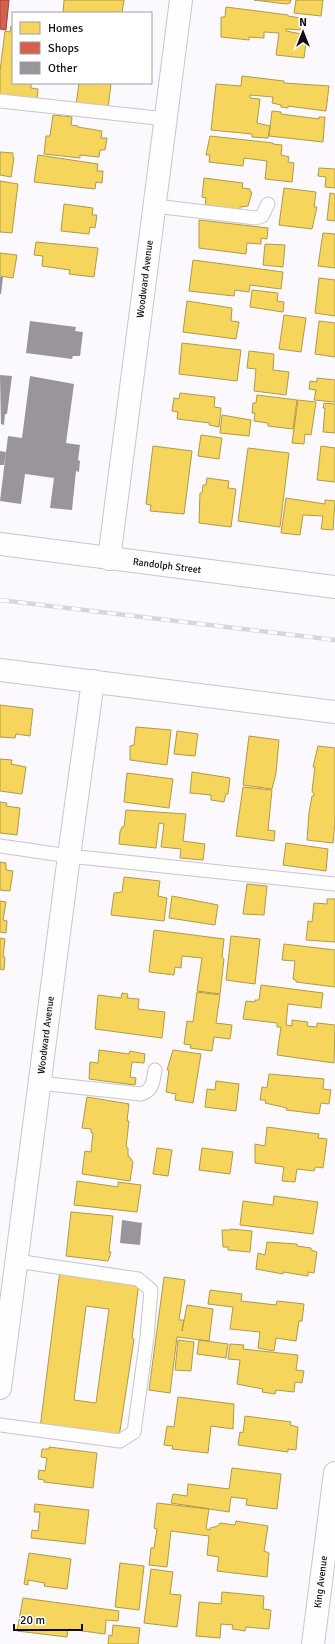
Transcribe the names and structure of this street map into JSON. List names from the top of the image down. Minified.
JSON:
{"streets":{"street":["Woodward Avenue","Randolph Street","King Avenue"]},"crossings":[["Woodward Avenue","Randolph Street"]],"legend":["Homes","Shops","Other"],"scale_bar":"20 m","north":"top"}
